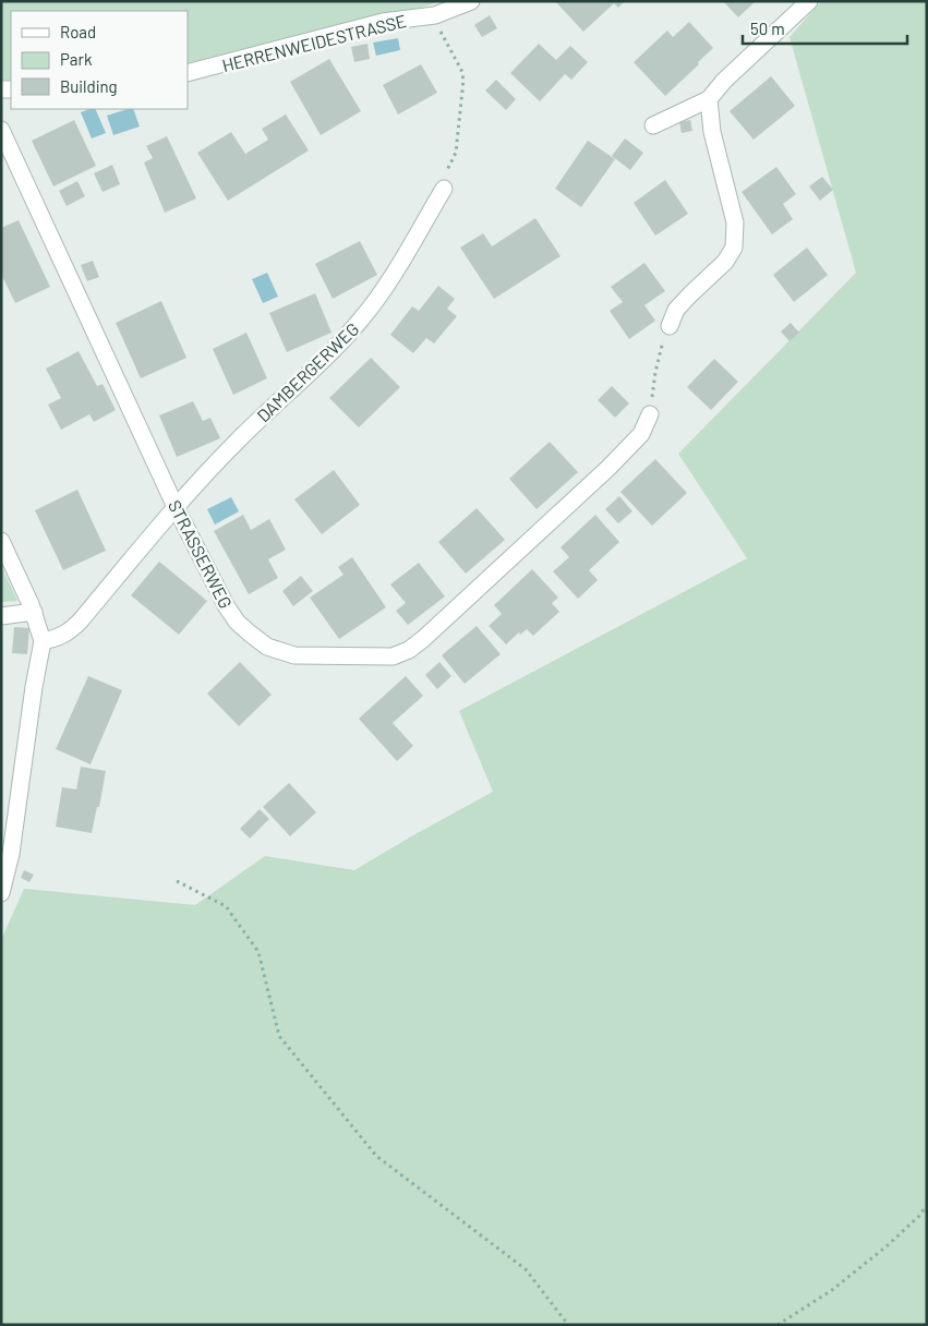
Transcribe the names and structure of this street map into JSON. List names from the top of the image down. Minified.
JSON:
{"streets":{"street":["HERRENWEIDESTRASSE","DAMBERGERWEG","STRASSERWEG"]},"crossings":[["DAMBERGERWEG","STRASSERWEG"]],"legend":["Road","Park","Building"],"scale_bar":"50 m"}
